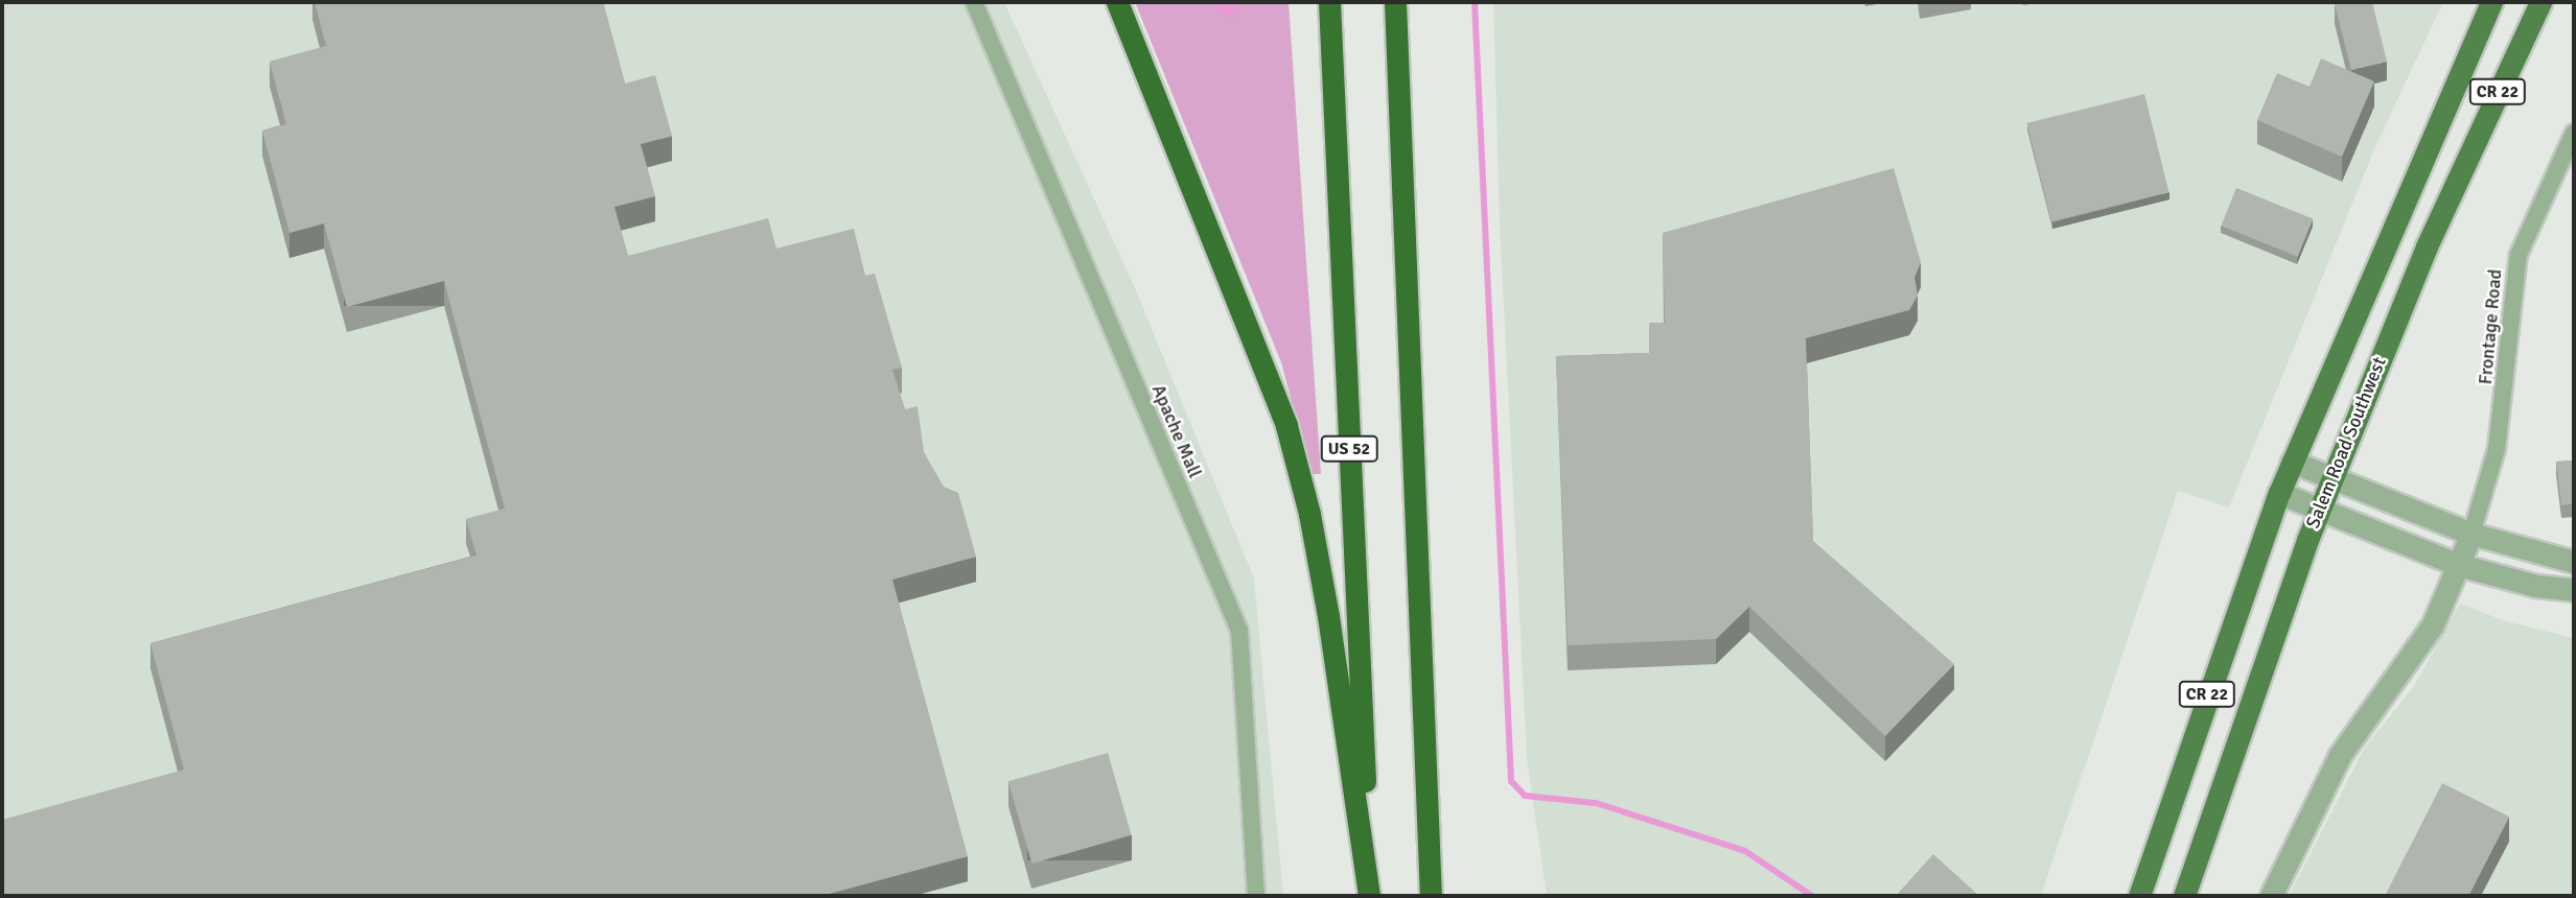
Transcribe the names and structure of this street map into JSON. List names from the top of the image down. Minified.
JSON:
{"streets":{"highway":["US 52"],"main road":["CR 22","Salem Road Southwest"],"street":["Frontage Road","Apache Mall"]}}
